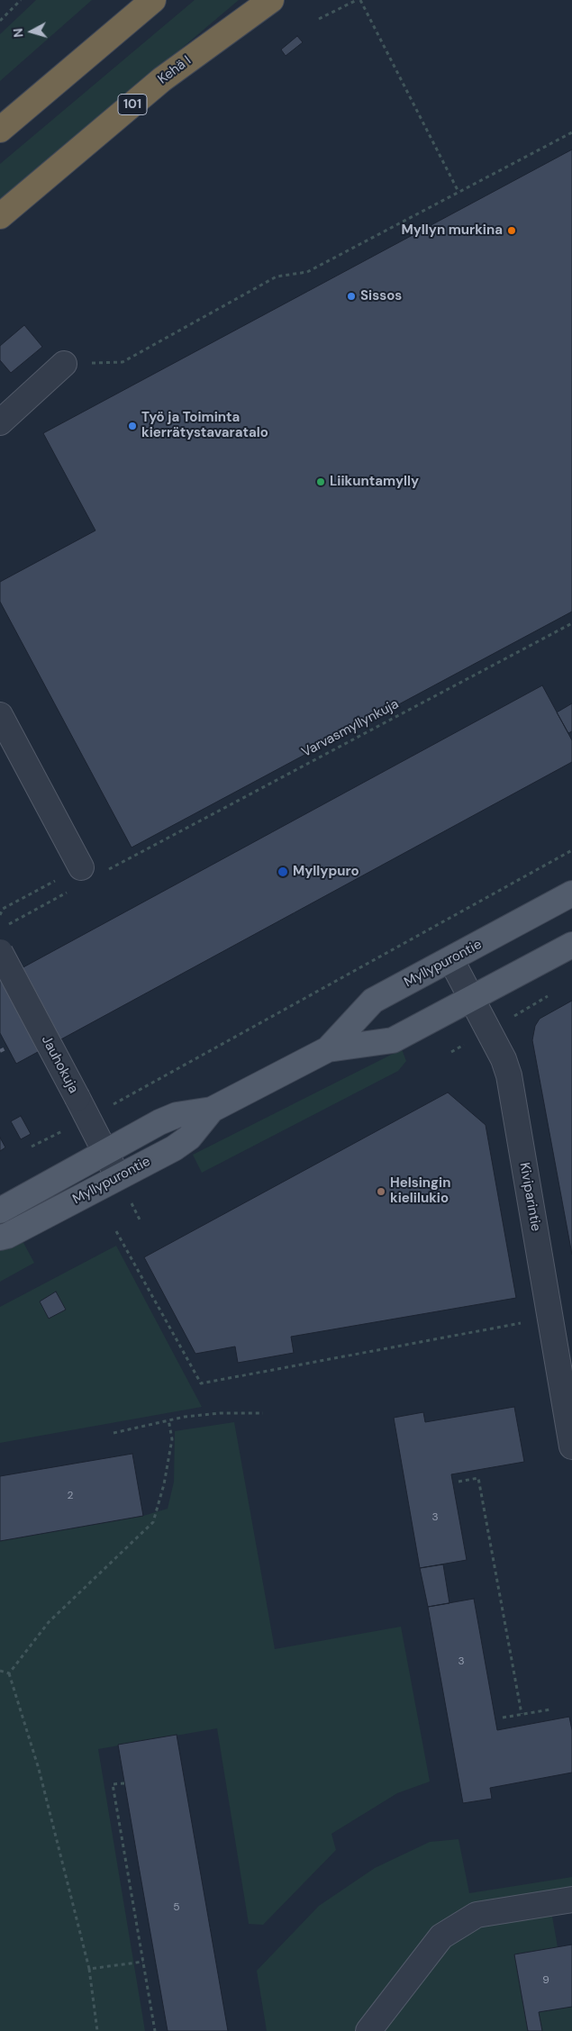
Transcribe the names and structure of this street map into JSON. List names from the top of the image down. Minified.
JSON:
{"streets":{"highway":["Kehä I","101"],"main road":["Myllypurontie"],"street":["Jauhokuja","Kiviparintie"],"path":["Varvasmyllynkuja"]},"crossings":[["Myllypurontie","Jauhokuja"],["Myllypurontie","Kiviparintie"]],"places":["Myllyn murkina","Sissos","Työ ja Toiminta kierrätystavaratalo","Liikuntamylly","Myllypuro","Helsingin kielilukio"],"house_numbers":["2","3","3","5","9"],"north":"left"}
